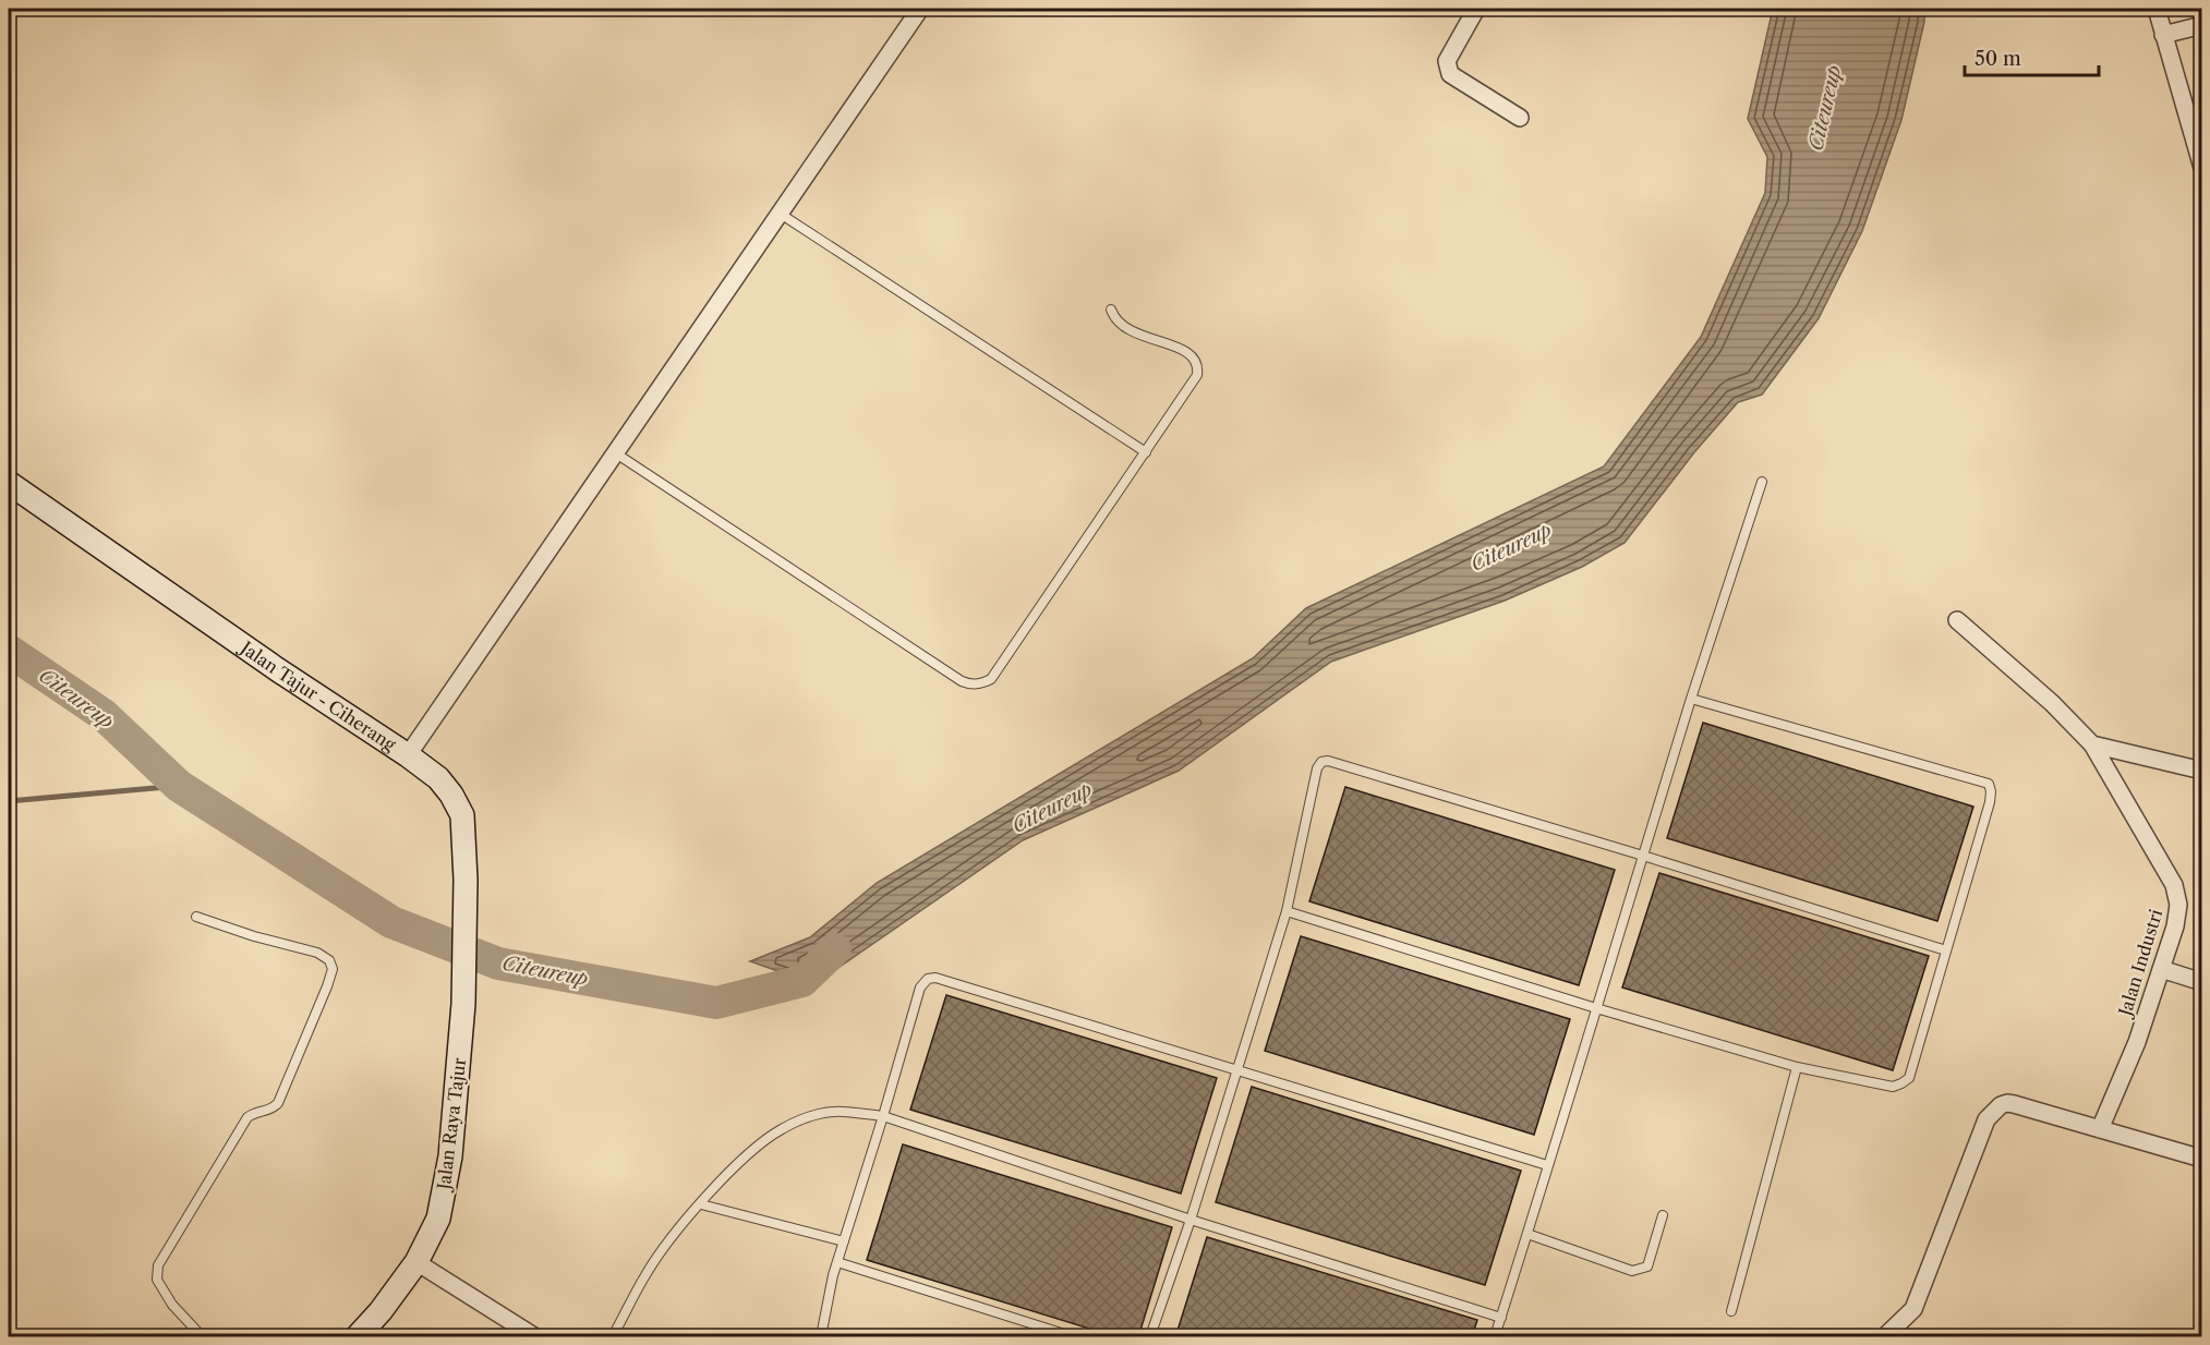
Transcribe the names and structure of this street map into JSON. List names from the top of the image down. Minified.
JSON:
{"streets":{"main road":["Jalan Tajur - Ciherang","Jalan Raya Tajur"],"street":["Jalan Industri"]},"crossings":[["Jalan Tajur - Ciherang","Jalan Raya Tajur"]],"water":["Citeureup"],"scale_bar":"50 m"}
